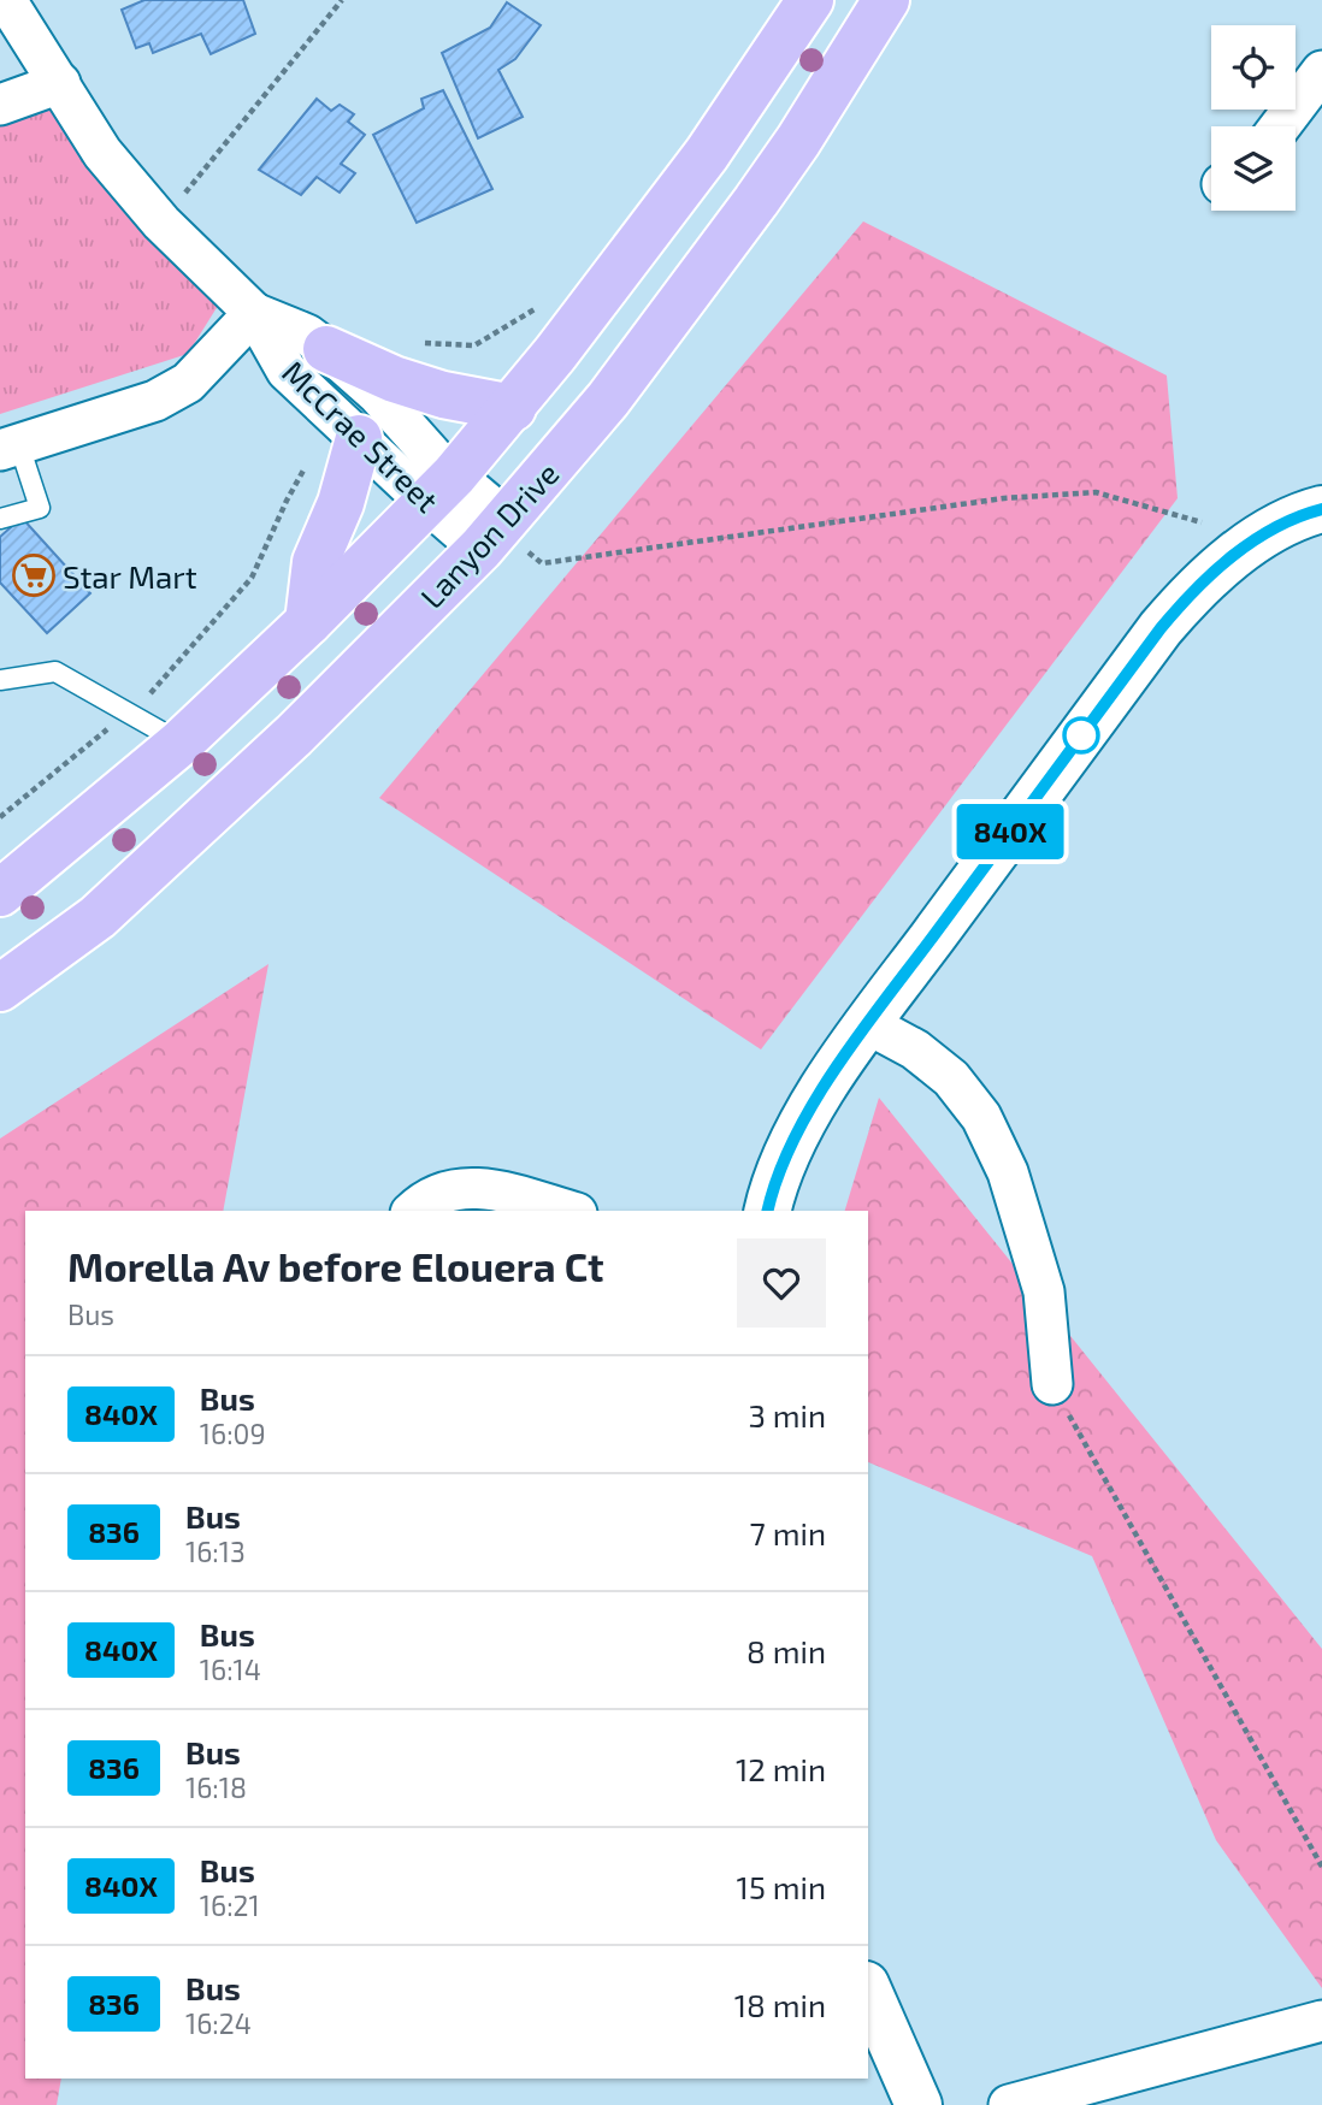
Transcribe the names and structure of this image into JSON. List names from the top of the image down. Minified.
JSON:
{"streets":{"main road":["Lanyon Drive"],"street":["McCrae Street"]},"crossings":[["McCrae Street","Lanyon Drive"]],"places":{"supermarket":["Star Mart"]},"lines":["bus line 840X"],"page":{"on_map":"840X","heading":["Morella Av before Elouera Ct","Bus"],"list":[{"mark":"840X","name":"Bus","note":"16:09","value":"3 min"},{"mark":"836","name":"Bus","note":"16:13","value":"7 min"},{"mark":"840X","name":"Bus","note":"16:14","value":"8 min"},{"mark":"836","name":"Bus","note":"16:18","value":"12 min"},{"mark":"840X","name":"Bus","note":"16:21","value":"15 min"},{"mark":"836","name":"Bus","note":"16:24","value":"18 min"}]}}
